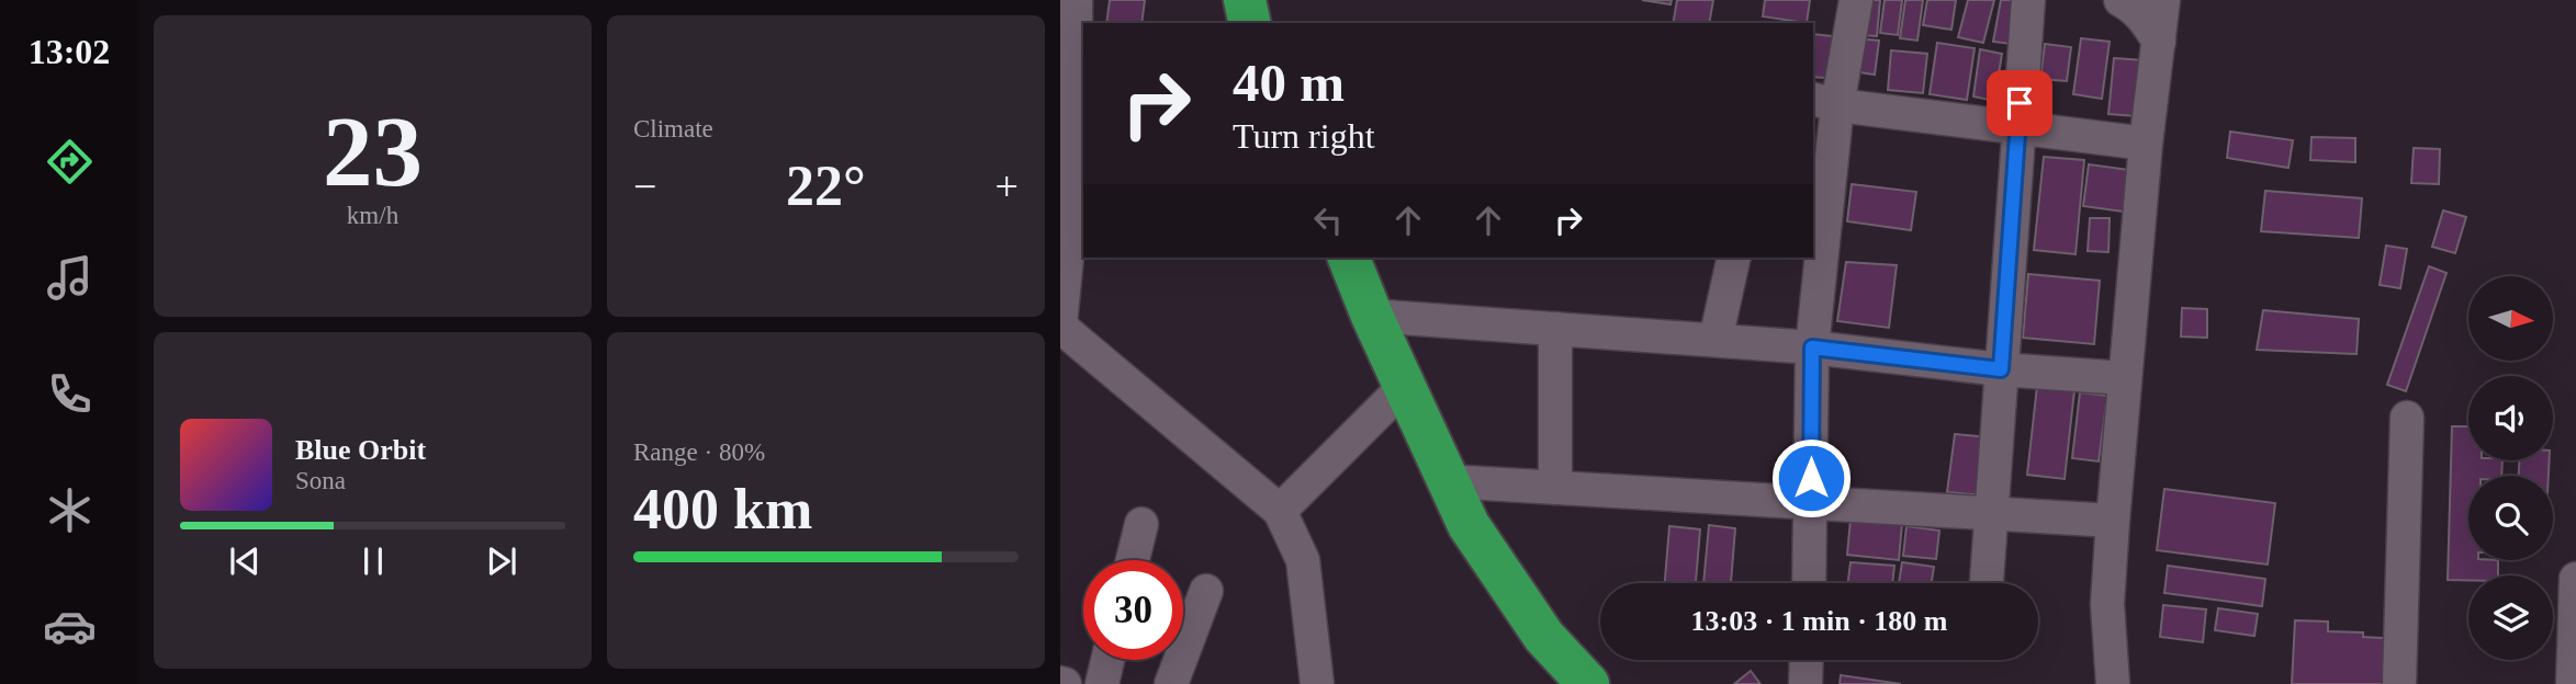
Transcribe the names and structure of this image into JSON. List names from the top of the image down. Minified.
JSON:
{"north":"right","page":{"tabs":"13:02","tile":[["23","km/h"],"Climate",["Range · 80%","400 km"]],"turn":["40 m","Turn right"],"heat":["−","22°","+"],"song":["Blue Orbit","Sona"],"limit":"30","trip":"13:03 · 1 min · 180 m"}}
